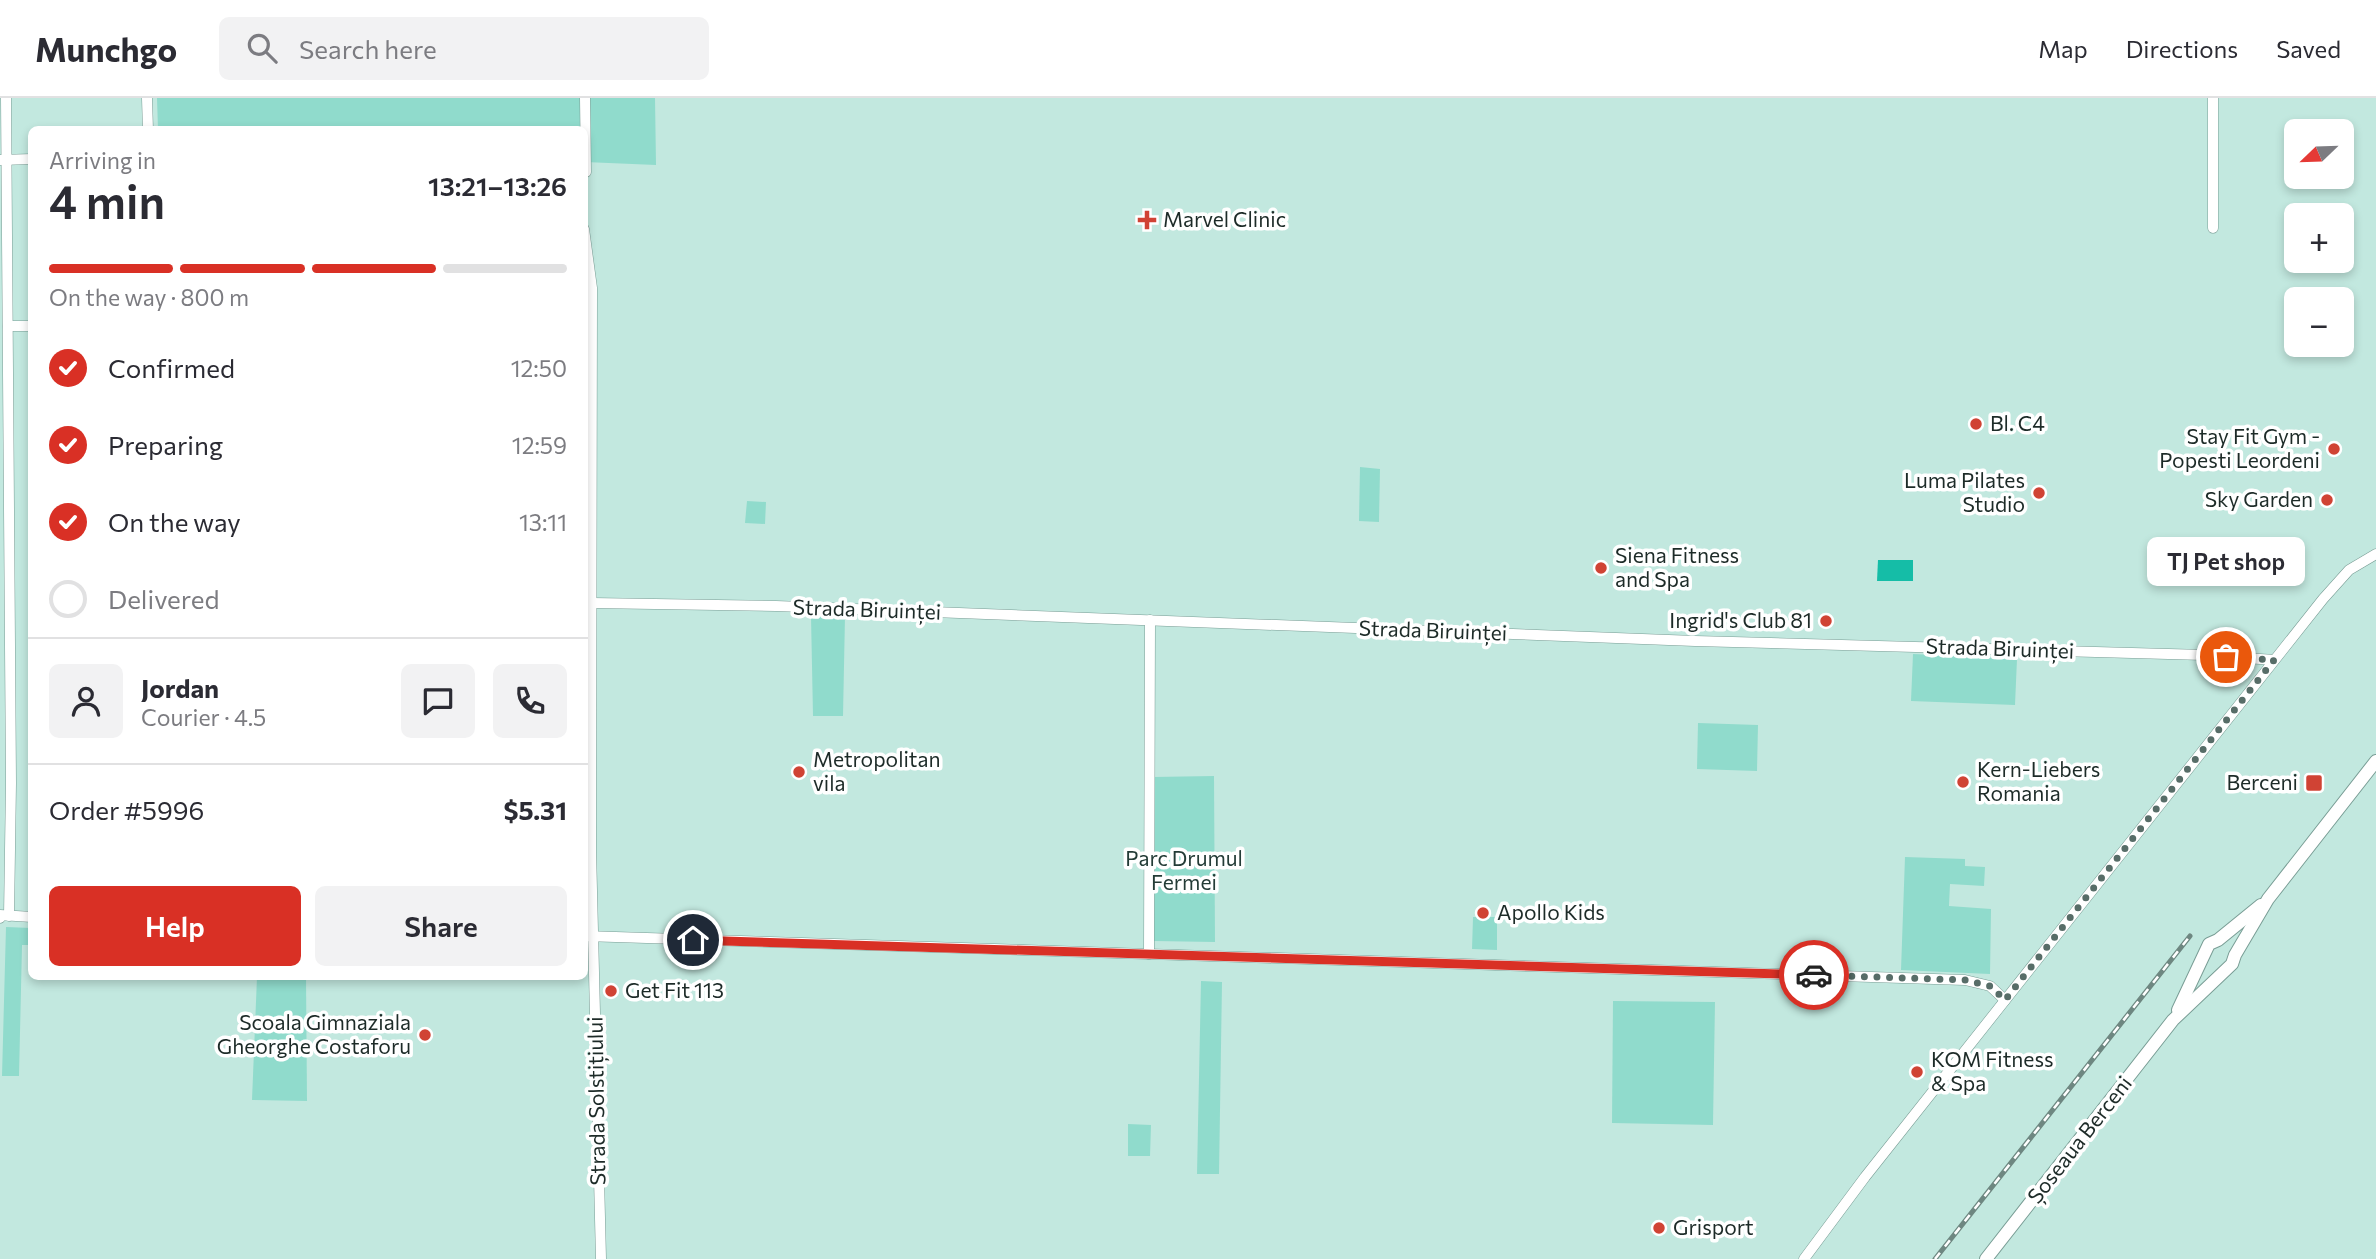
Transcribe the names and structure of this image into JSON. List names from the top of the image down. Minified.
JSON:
{"streets":{"main road":["Șoseaua Berceni"],"street":["Strada Biruinței","Strada Solstițiului"]},"crossings":[["Strada Biruinței","Strada Solstițiului"]],"parks":["Parc Drumul Fermei"],"places":{"health":["Marvel Clinic"],"other":["Bl. C4","Stay Fit Gym - Popesti Leordeni","Luma Pilates Studio","Sky Garden","Siena Fitness and Spa","Ingrid's Club 81","TJ Pet shop","Metropolitan vila","Kern-Liebers Romania","Apollo Kids","Get Fit 113","Scoala Gimnaziala Gheorghe Costaforu","KOM Fitness & Spa","Grisport"],"transit":["Berceni"]},"north":"bottom left","page":{"header":"Munchgo","search":"Search here","nav":["Map","Directions","Saved"],"map_buttons":["+","−"],"heading":["4 min","Arriving in","13:21–13:26"],"panel":["Jordan","Courier · 4.5","Order #5996","$5.31"],"bar":"On the way · 800 m","list":[["Confirmed","12:50"],["Preparing","12:59"],["On the way","13:11"],"Delivered"],"bubble":"TJ Pet shop","buttons":["Help","Share"]}}
